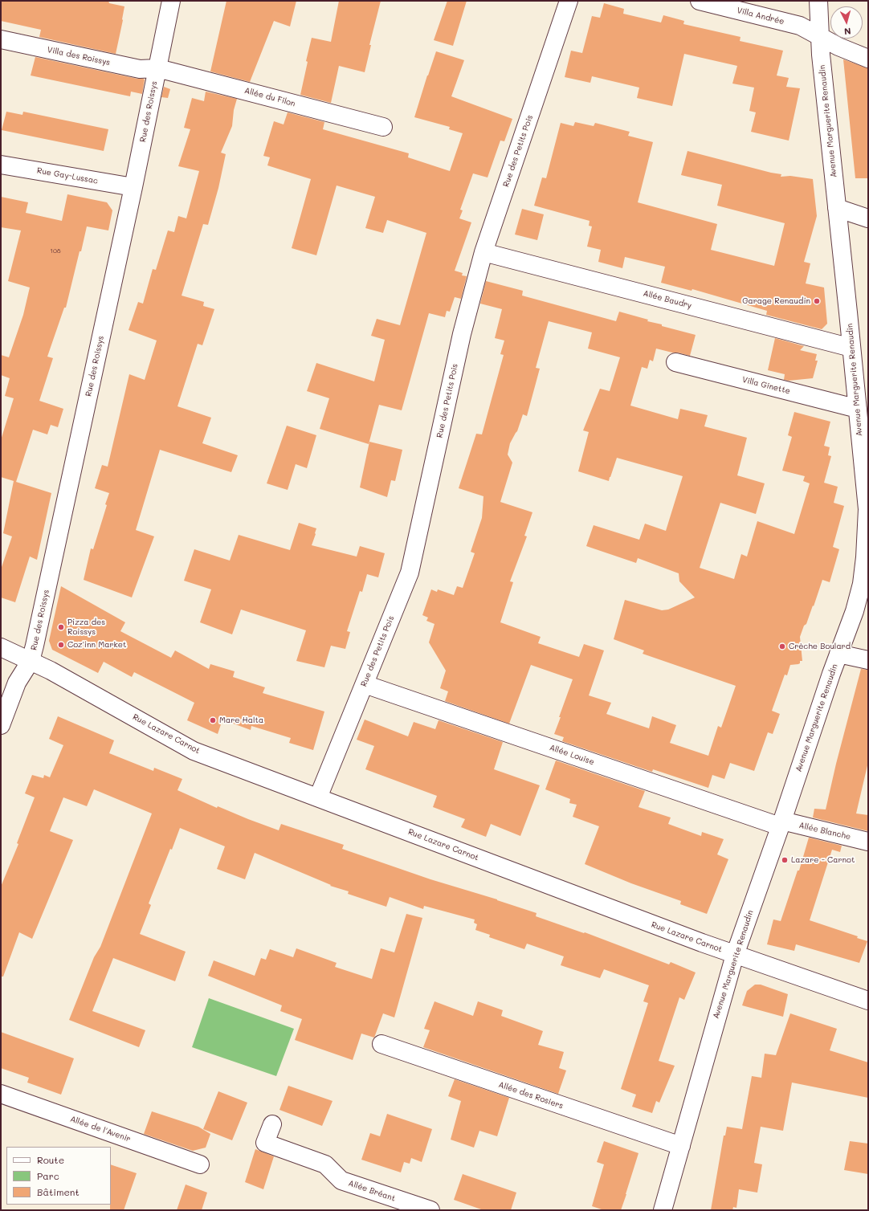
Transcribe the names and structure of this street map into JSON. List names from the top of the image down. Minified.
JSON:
{"streets":{"street":["Villa Andrée","Villa des Roissys","Allée du Filon","Rue des Roissys","Avenue Marguerite Renaudin","Rue des Petits Pois","Rue Gay-Lussac","Allée Baudry","Villa Ginette","Rue Lazare Carnot","Allée Louise","Allée Blanche","Allée des Rosiers","Allée de l'Avenir","Allée Bréant"]},"crossings":[["Villa Andrée","Avenue Marguerite Renaudin"],["Villa des Roissys","Allée du Filon"],["Villa des Roissys","Rue des Roissys"],["Allée du Filon","Rue des Roissys"],["Rue des Roissys","Rue Gay-Lussac"],["Rue des Roissys","Rue Lazare Carnot"],["Avenue Marguerite Renaudin","Allée Baudry"],["Avenue Marguerite Renaudin","Villa Ginette"],["Avenue Marguerite Renaudin","Rue Lazare Carnot"],["Avenue Marguerite Renaudin","Allée Louise"],["Avenue Marguerite Renaudin","Allée Blanche"],["Avenue Marguerite Renaudin","Allée des Rosiers"],["Rue des Petits Pois","Allée Baudry"],["Rue des Petits Pois","Rue Lazare Carnot"],["Rue des Petits Pois","Allée Louise"],["Allée Louise","Allée Blanche"]],"places":["Garage Renaudin","Pizza des Roissys","Coz'inn Market","Crèche Boulard","Mare Halta","Lazare - Carnot"],"house_numbers":["108"],"legend":["Route","Parc","Bâtiment"],"north":"bottom"}
